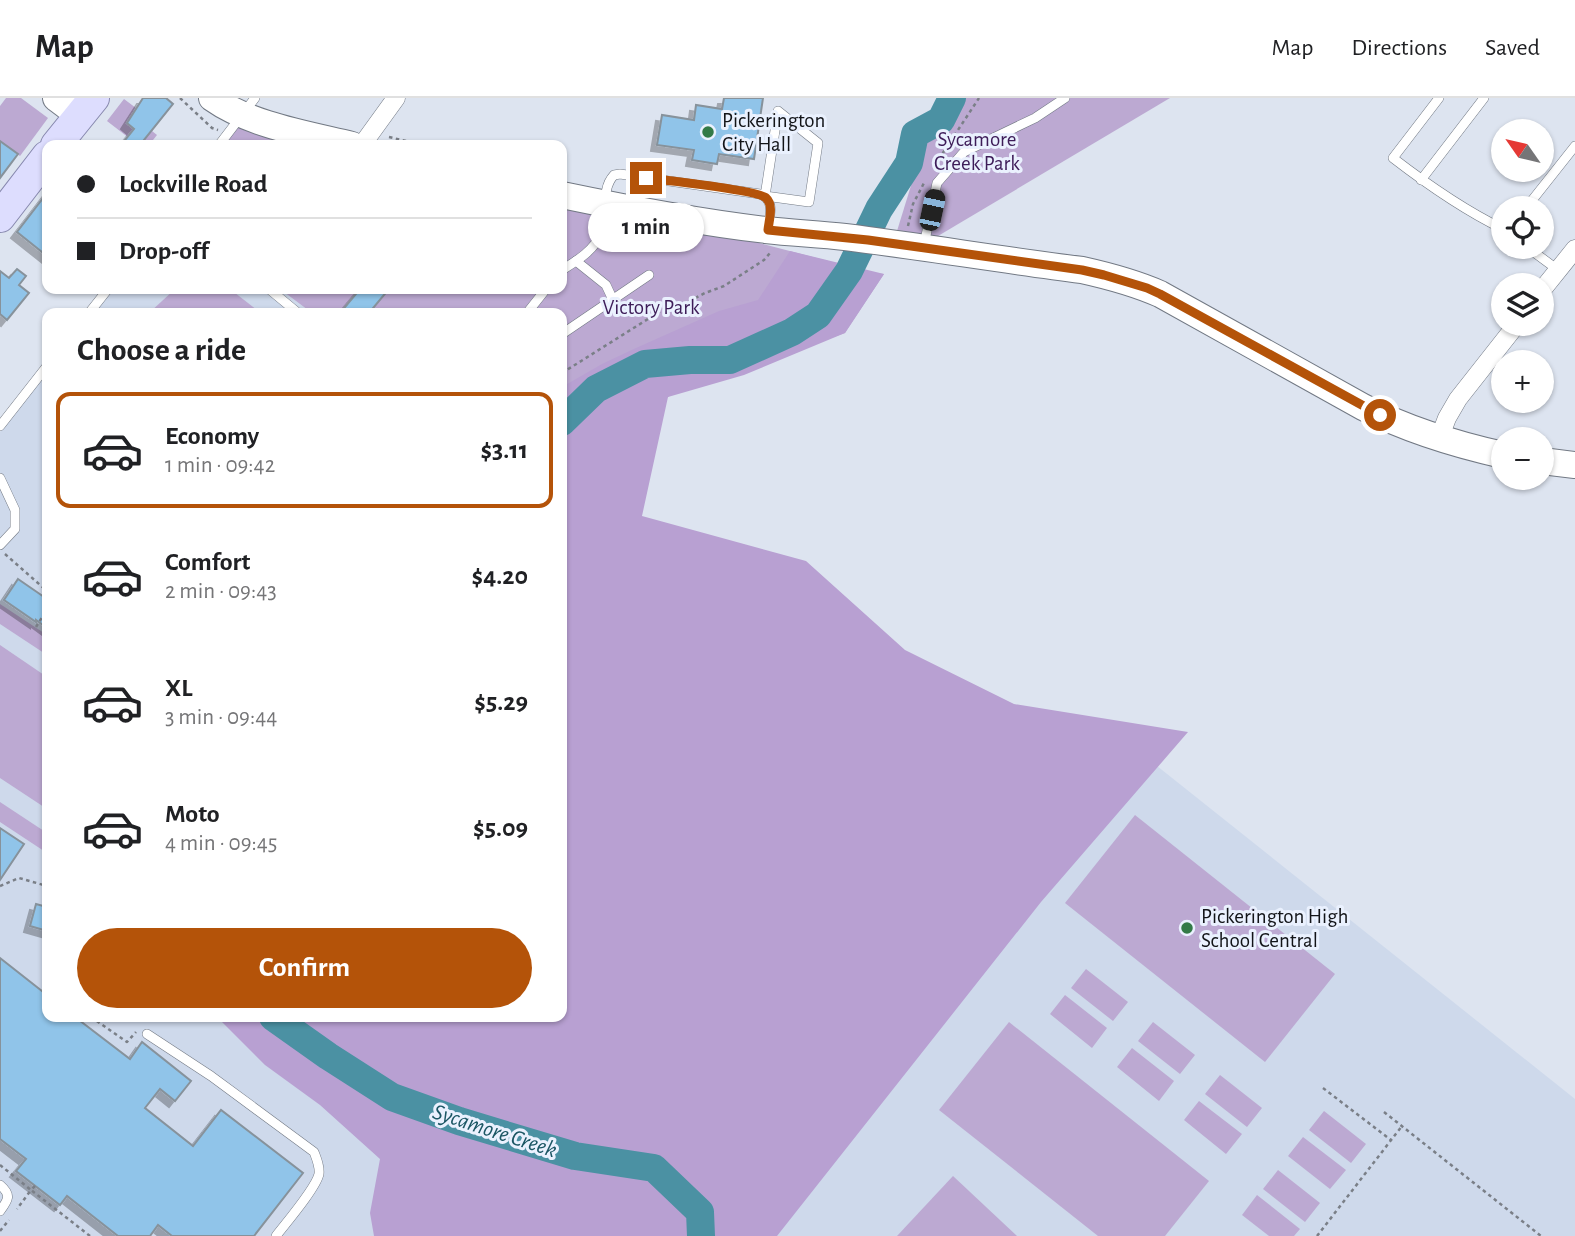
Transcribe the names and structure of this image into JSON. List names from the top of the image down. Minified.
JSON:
{"water":["Sycamore Creek"],"parks":["Sycamore Creek Park","Victory Park"],"places":["Pickerington City Hall","Pickerington High School Central"],"north":"top left","page":{"header":"Map","nav":["Map","Directions","Saved"],"map_buttons":["+","−"],"banner":["Lockville Road","Drop-off"],"bubble":"1 min","heading":"Choose a ride","list":[{"name":"Economy","note":"1 min · 09:42","value":"$3.11"},{"name":"Comfort","note":"2 min · 09:43","value":"$4.20"},{"name":"XL","note":"3 min · 09:44","value":"$5.29"},{"name":"Moto","note":"4 min · 09:45","value":"$5.09"}],"buttons":"Confirm"}}
